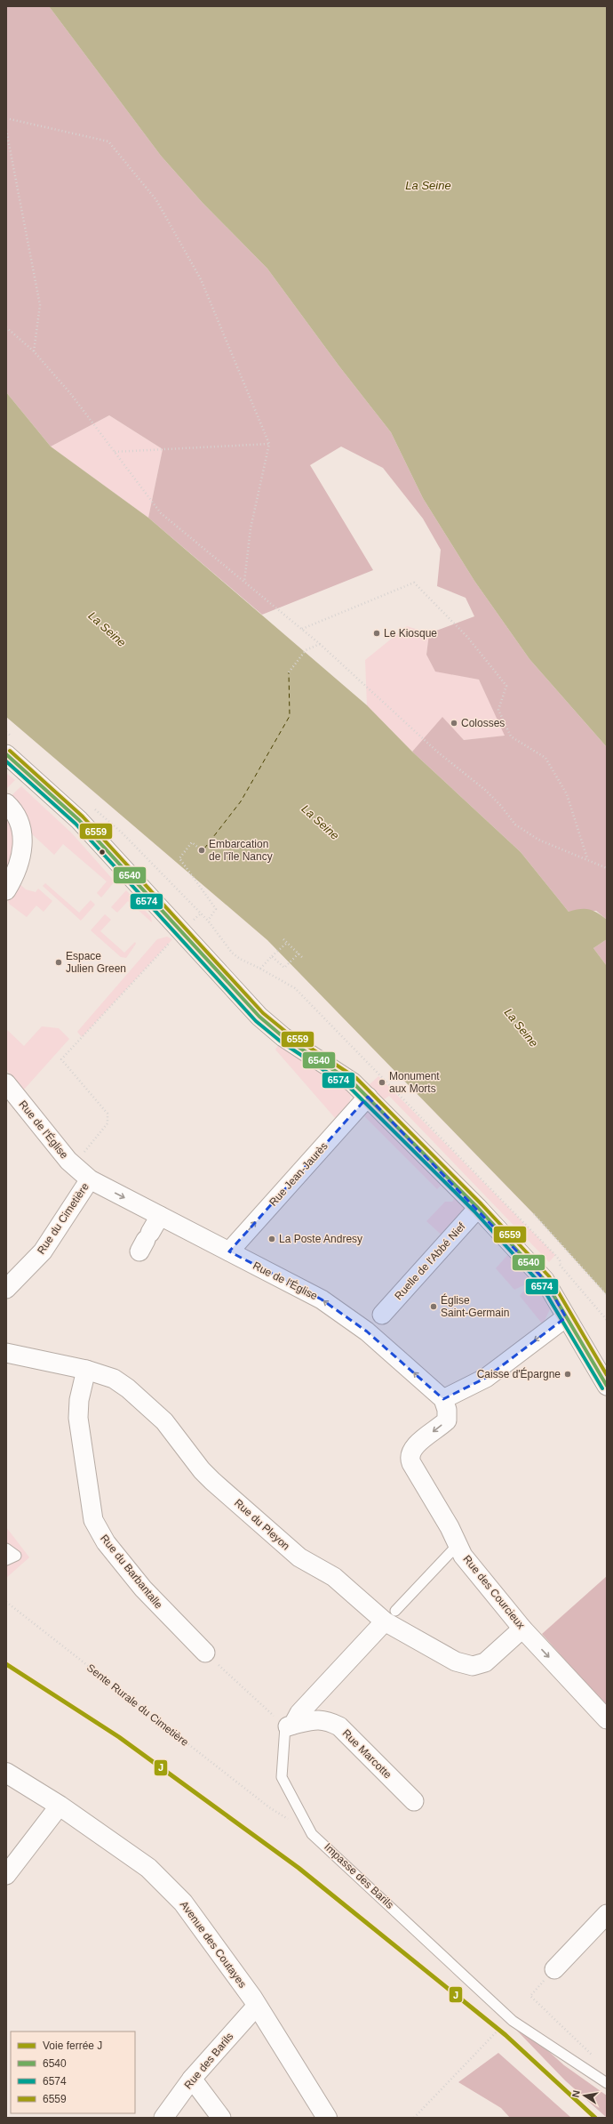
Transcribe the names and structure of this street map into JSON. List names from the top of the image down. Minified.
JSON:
{"streets":{"street":["Rue de l'Église","Rue Jean-Jaurès","Rue du Cimetière","Ruelle de l'Abbé Nief","Rue du Pleyon","Rue du Barbantalle","Rue des Courcieux","Rue Marcotte","Impasse des Barils","Avenue des Coutayes","Rue des Barils"],"path":["Sente Rurale du Cimetière"]},"crossings":[["Rue de l'Église","Rue Jean-Jaurès"],["Rue de l'Église","Rue du Cimetière"],["Rue de l'Église","Rue des Courcieux"],["Rue du Pleyon","Rue du Barbantalle"],["Rue du Pleyon","Rue des Courcieux"],["Rue du Pleyon","Impasse des Barils"],["Rue Marcotte","Impasse des Barils"],["Avenue des Coutayes","Rue des Barils"]],"one_way":["Rue Jean-Jaurès","Rue des Courcieux"],"water":["La Seine"],"places":["Le Kiosque","Colosses","Embarcation de l'île Nancy","Espace Julien Green","Monument aux Morts","La Poste Andresy","Église Saint-Germain","Caisse d'Épargne"],"lines":["transit line 6559","transit line 6540","transit line 6574","rail line J"],"legend":["Voie ferrée J","6540","6574","6559"],"north":"left"}
